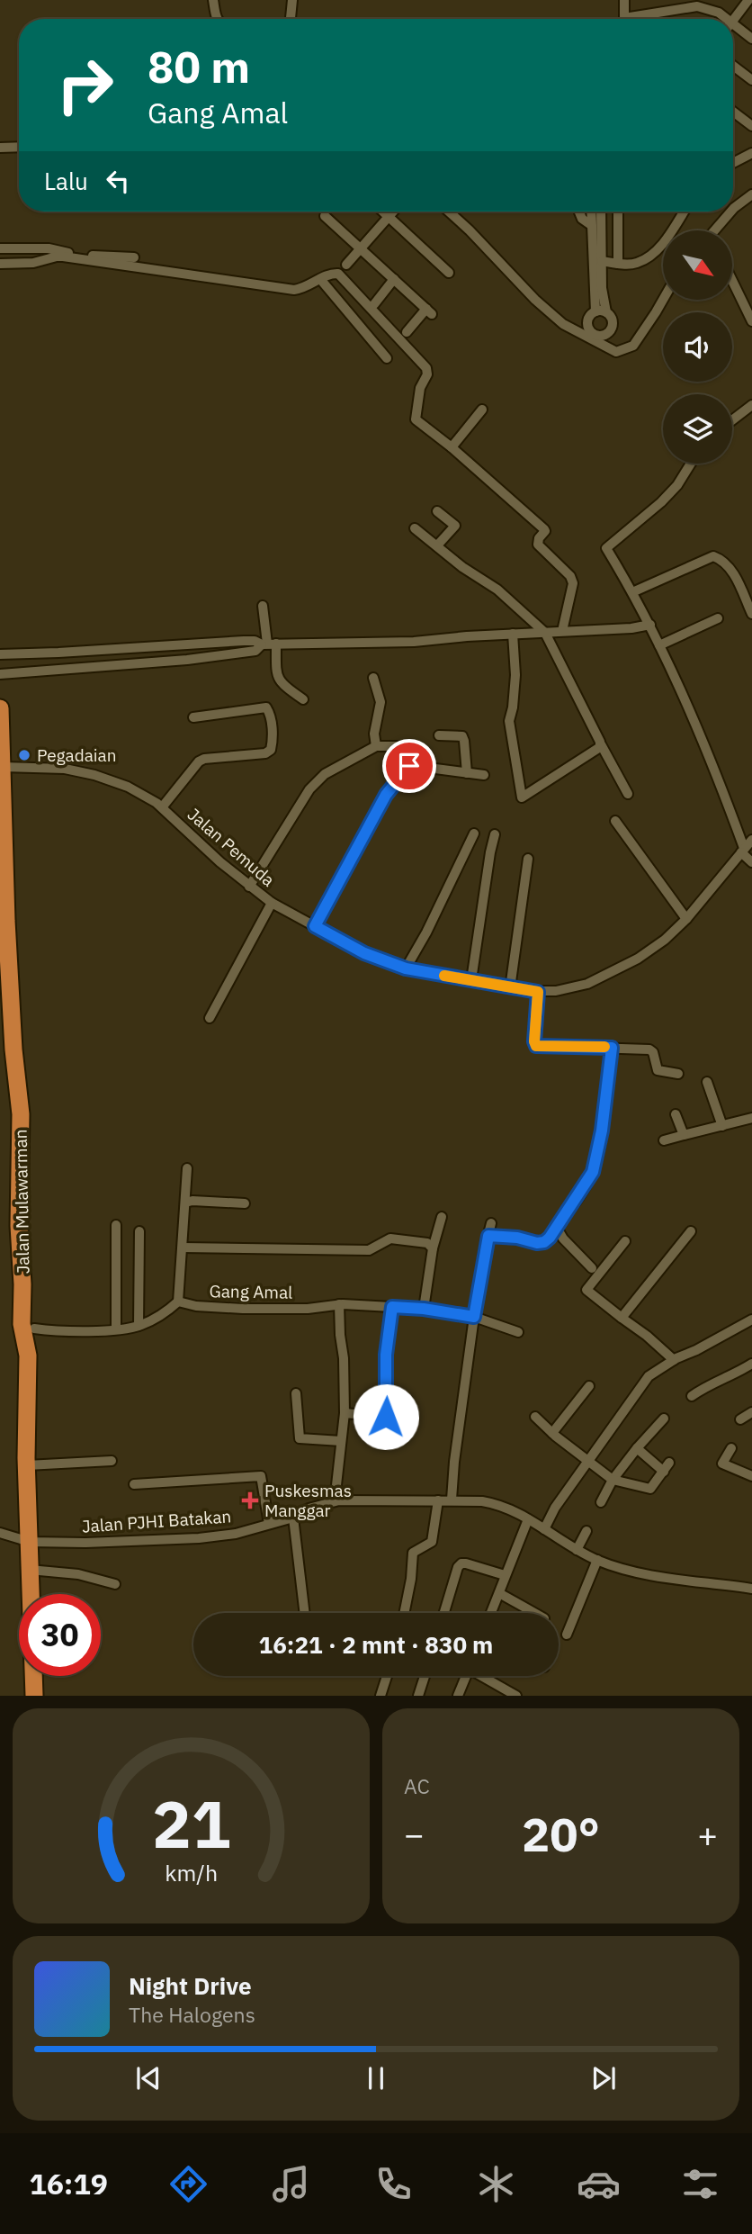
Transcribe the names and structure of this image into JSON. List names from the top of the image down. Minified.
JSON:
{"streets":{"highway":["Jalan Mulawarman"],"street":["Jalan Pemuda","Gang Amal","Jalan PJHI Batakan"]},"crossings":[["Jalan Pemuda","Jalan Mulawarman"],["Jalan Mulawarman","Jalan PJHI Batakan"]],"places":{"other":["Pegadaian"],"health":["Puskesmas Manggar"]},"north":"bottom right","page":{"turn":["80 m","Gang Amal"],"then":"Lalu","limit":"30","trip":"16:21 · 2 mnt · 830 m","tile":"AC","heat":["−","20°","+"],"song":["Night Drive","The Halogens"],"tabs":"16:19","gauge":["21","km/h"]}}
